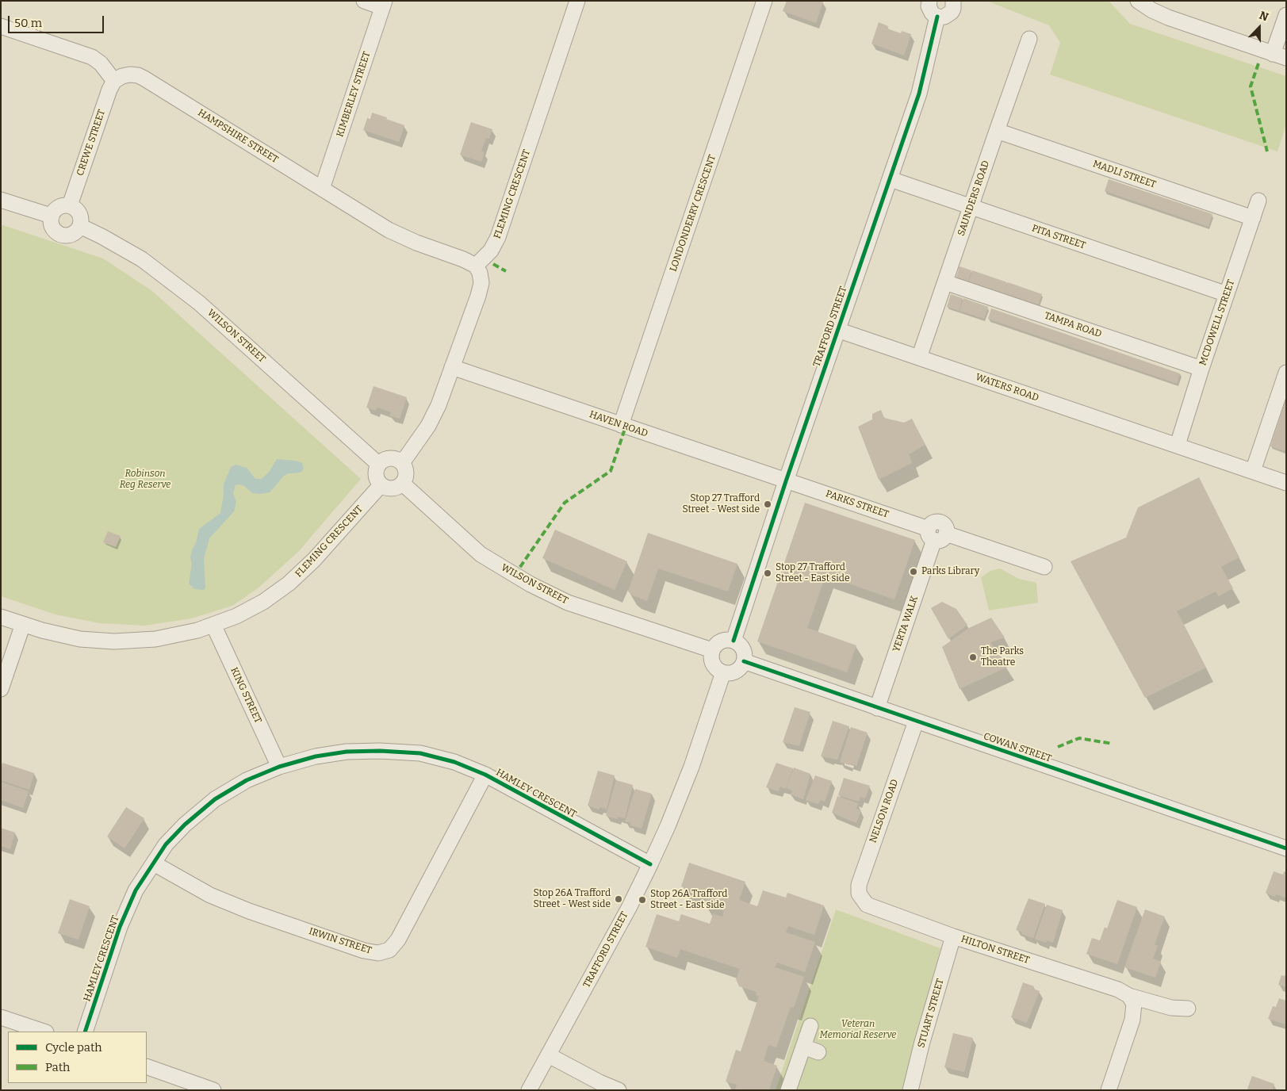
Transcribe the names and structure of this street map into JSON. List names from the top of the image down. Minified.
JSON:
{"streets":{"street":["KIMBERLEY STREET","HAMPSHIRE STREET","CREWE STREET","MADLI STREET","FLEMING CRESCENT","SAUNDERS ROAD","LONDONDERRY CRESCENT","PITA STREET","MCDOWELL STREET","TAMPA ROAD","TRAFFORD STREET","WILSON STREET","WATERS ROAD","HAVEN ROAD","PARKS STREET","YERTA WALK","KING STREET","COWAN STREET","HAMLEY CRESCENT","NELSON ROAD","IRWIN STREET","HILTON STREET","STUART STREET"]},"crossings":[["KIMBERLEY STREET","HAMPSHIRE STREET"],["HAMPSHIRE STREET","CREWE STREET"],["HAMPSHIRE STREET","FLEMING CRESCENT"],["CREWE STREET","WILSON STREET"],["MADLI STREET","SAUNDERS ROAD"],["MADLI STREET","MCDOWELL STREET"],["FLEMING CRESCENT","WILSON STREET"],["FLEMING CRESCENT","KING STREET"],["SAUNDERS ROAD","PITA STREET"],["SAUNDERS ROAD","TAMPA ROAD"],["SAUNDERS ROAD","WATERS ROAD"],["LONDONDERRY CRESCENT","HAVEN ROAD"],["PITA STREET","MCDOWELL STREET"],["PITA STREET","TRAFFORD STREET"],["MCDOWELL STREET","TAMPA ROAD"],["MCDOWELL STREET","WATERS ROAD"],["TRAFFORD STREET","WILSON STREET"],["TRAFFORD STREET","WATERS ROAD"],["TRAFFORD STREET","HAVEN ROAD"],["TRAFFORD STREET","PARKS STREET"],["TRAFFORD STREET","COWAN STREET"],["TRAFFORD STREET","HAMLEY CRESCENT"],["WILSON STREET","COWAN STREET"],["HAVEN ROAD","PARKS STREET"],["PARKS STREET","YERTA WALK"],["YERTA WALK","COWAN STREET"],["KING STREET","HAMLEY CRESCENT"],["COWAN STREET","NELSON ROAD"],["HAMLEY CRESCENT","IRWIN STREET"],["NELSON ROAD","HILTON STREET"],["HILTON STREET","STUART STREET"]],"parks":["Robinson Reg Reserve","Veteran Memorial Reserve"],"places":["Stop 27 Trafford Street - West side","Parks Library","Stop 27 Trafford Street - East side","The Parks Theatre","Stop 26A Trafford Street - West side","Stop 26A Trafford Street - East side"],"legend":["Cycle path","Path"],"scale_bar":"50 m","north":"top"}
